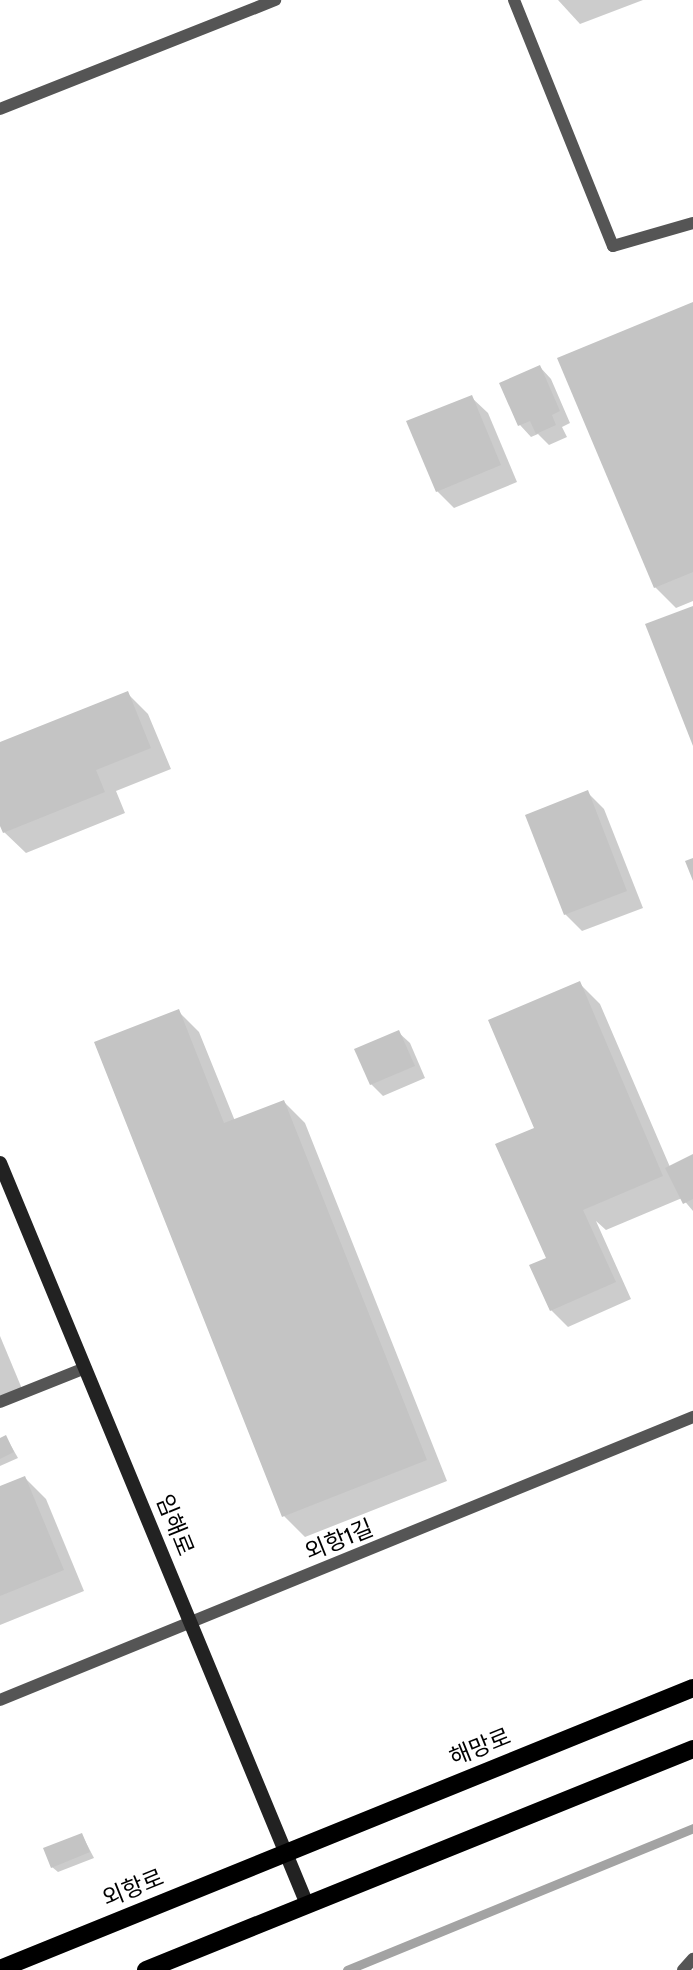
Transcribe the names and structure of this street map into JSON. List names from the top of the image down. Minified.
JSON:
{"streets":{"main road":["해망로","외항로"],"street":["임해로"],"lane":["외항1길"]},"crossings":[["임해로","외항1길"],["임해로","해망로"],["임해로","외항로"],["해망로","외항로"]]}
